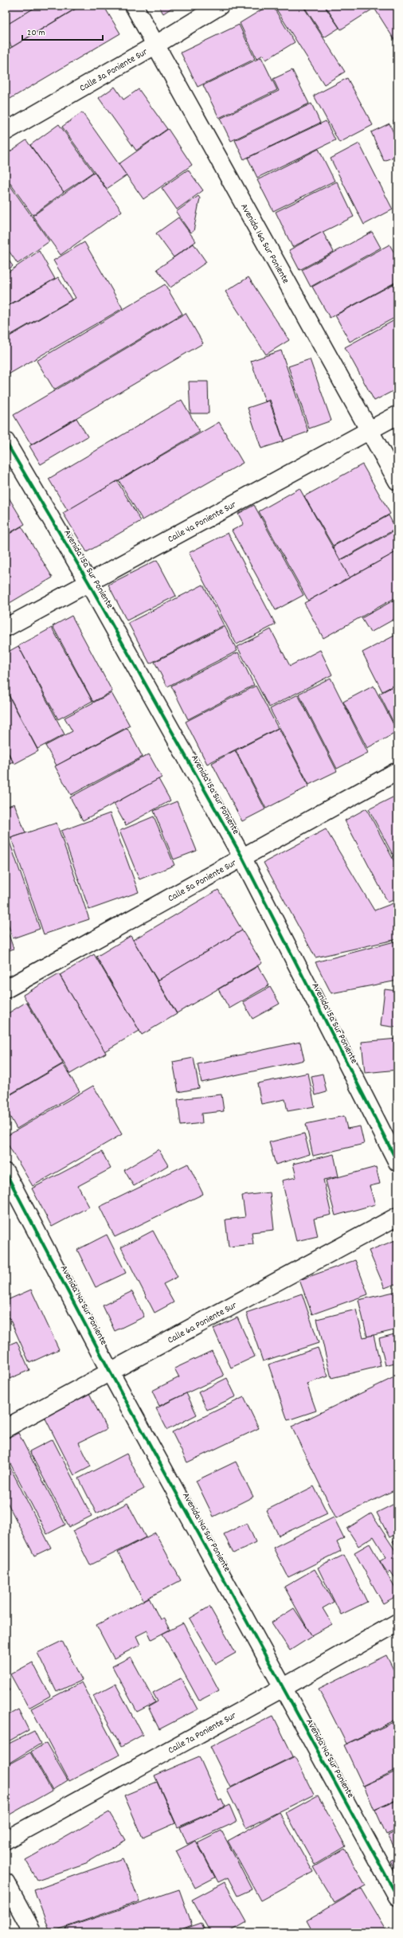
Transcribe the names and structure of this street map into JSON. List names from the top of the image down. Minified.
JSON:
{"streets":{"street":["Calle 3a Poniente Sur","Avenida 16a Sur Poniente","Calle 4a Poniente Sur","Avenida 15a Sur Poniente","Calle 5a Poniente Sur","Avenida 14a Sur Poniente","Calle 6a Poniente Sur","Calle 7a Poniente Sur"]},"crossings":[["Calle 3a Poniente Sur","Avenida 16a Sur Poniente"],["Avenida 16a Sur Poniente","Calle 4a Poniente Sur"],["Calle 4a Poniente Sur","Avenida 15a Sur Poniente"],["Avenida 15a Sur Poniente","Calle 5a Poniente Sur"],["Avenida 14a Sur Poniente","Calle 6a Poniente Sur"],["Avenida 14a Sur Poniente","Calle 7a Poniente Sur"]],"scale_bar":"20 m"}
